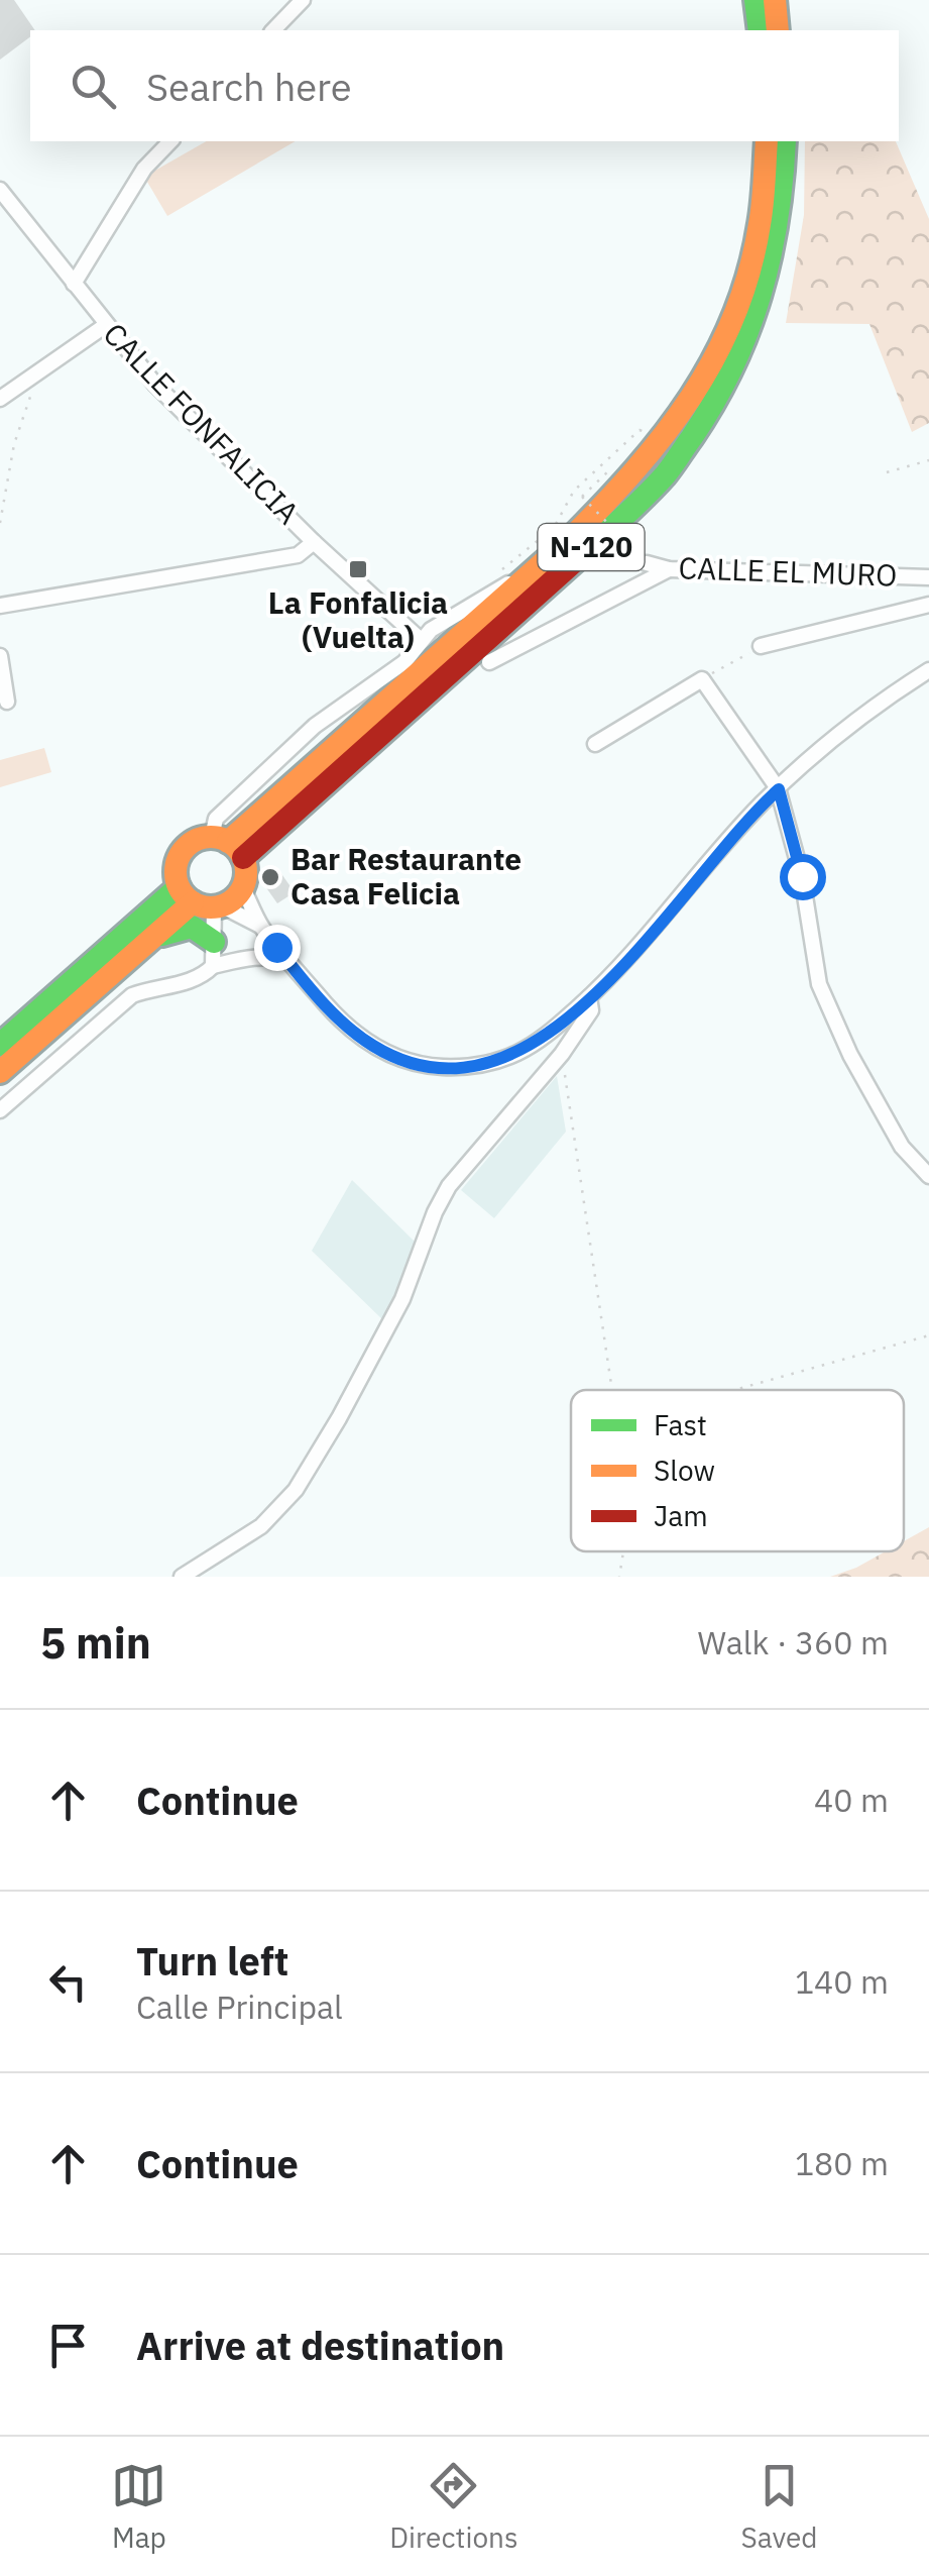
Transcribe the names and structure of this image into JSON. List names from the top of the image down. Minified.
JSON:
{"streets":{"highway":["N-120"],"street":["CALLE FONFALICIA","CALLE EL MURO"]},"places":{"transit":["La Fonfalicia (Vuelta)"],"other":["Bar Restaurante Casa Felicia"]},"legend":["Fast","Slow","Jam"],"page":{"search":"Search here","heading":["5 min","Walk · 360 m"],"list":[["Continue","40 m"],["Turn left","Calle Principal","140 m"],["Continue","180 m"],"Arrive at destination"],"nav":["Map","Directions","Saved"]}}
